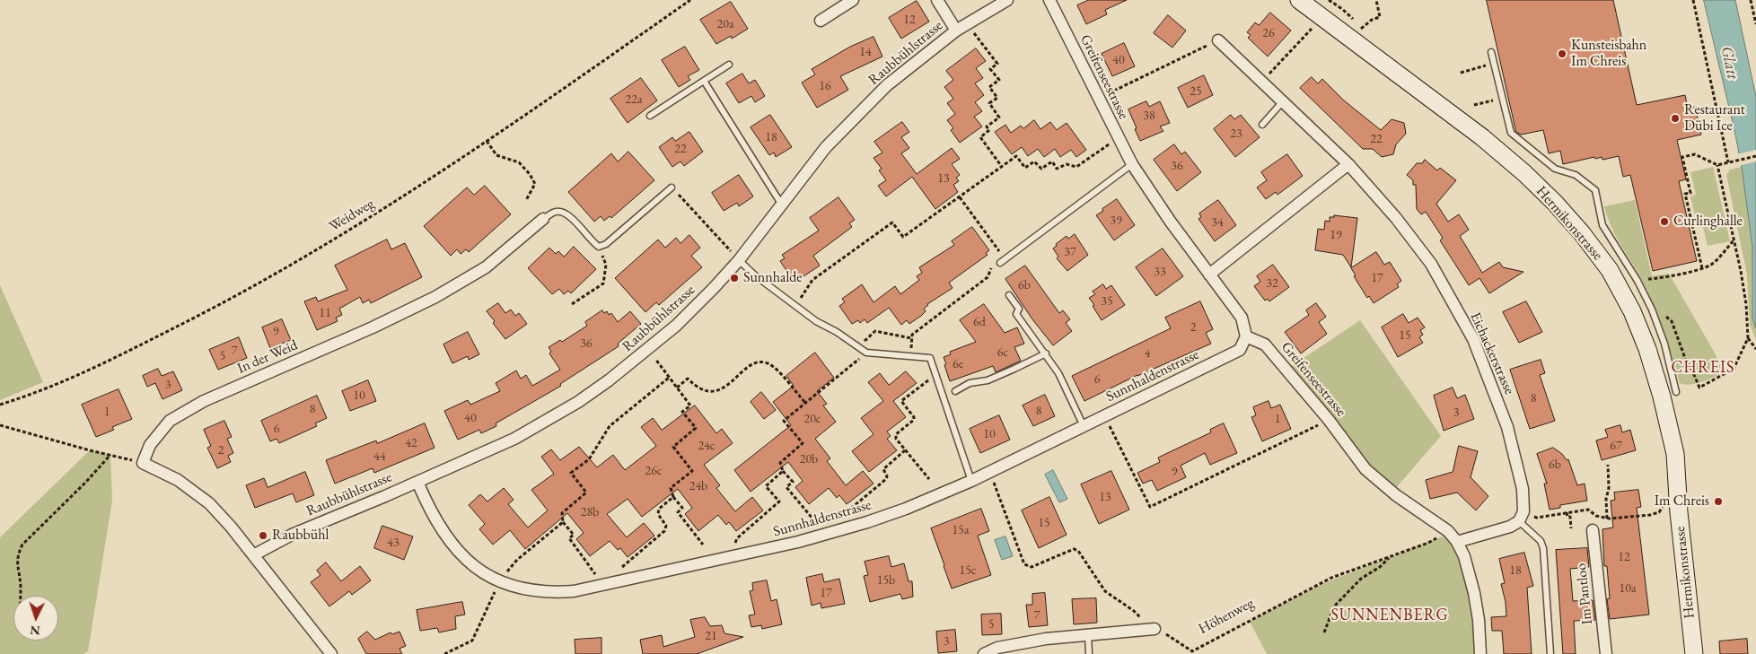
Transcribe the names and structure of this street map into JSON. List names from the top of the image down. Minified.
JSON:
{"streets":{"street":["Raubbühlstrasse","Greifenseestrasse","Hermikonstrasse","Eichackerstrasse","In der Weid","Sunnhaldenstrasse","Im Pantloo"],"path":["Weidweg","Höhenweg"]},"crossings":[["Raubbühlstrasse","Sunnhaldenstrasse"],["Greifenseestrasse","Sunnhaldenstrasse"],["Greifenseestrasse","Höhenweg"]],"districts":["CHREIS","SUNNENBERG"],"water":["Glatt"],"places":["Kunsteisbahn Im Chreis","Restaurant Dübi Ice","Curlinghalle","Sunnhalde","Im Chreis","Raubbühl"],"house_numbers":["12","20a","26","14","40","16","25","22a","38","23","18","22","22","36","13","39","34","19","37","33","17","32","6b","35","11","6d","2","9","15","36","7","6c","4","5","6e","6","3","10","8","8","8","1","3","40","20c","1","6","10","42","24c","67","2","44","20b","6b","26c","9","24b","13","28b","15","15a","43","12","15c","18","15b","10a","17","7","5","21","3"],"north":"bottom"}
